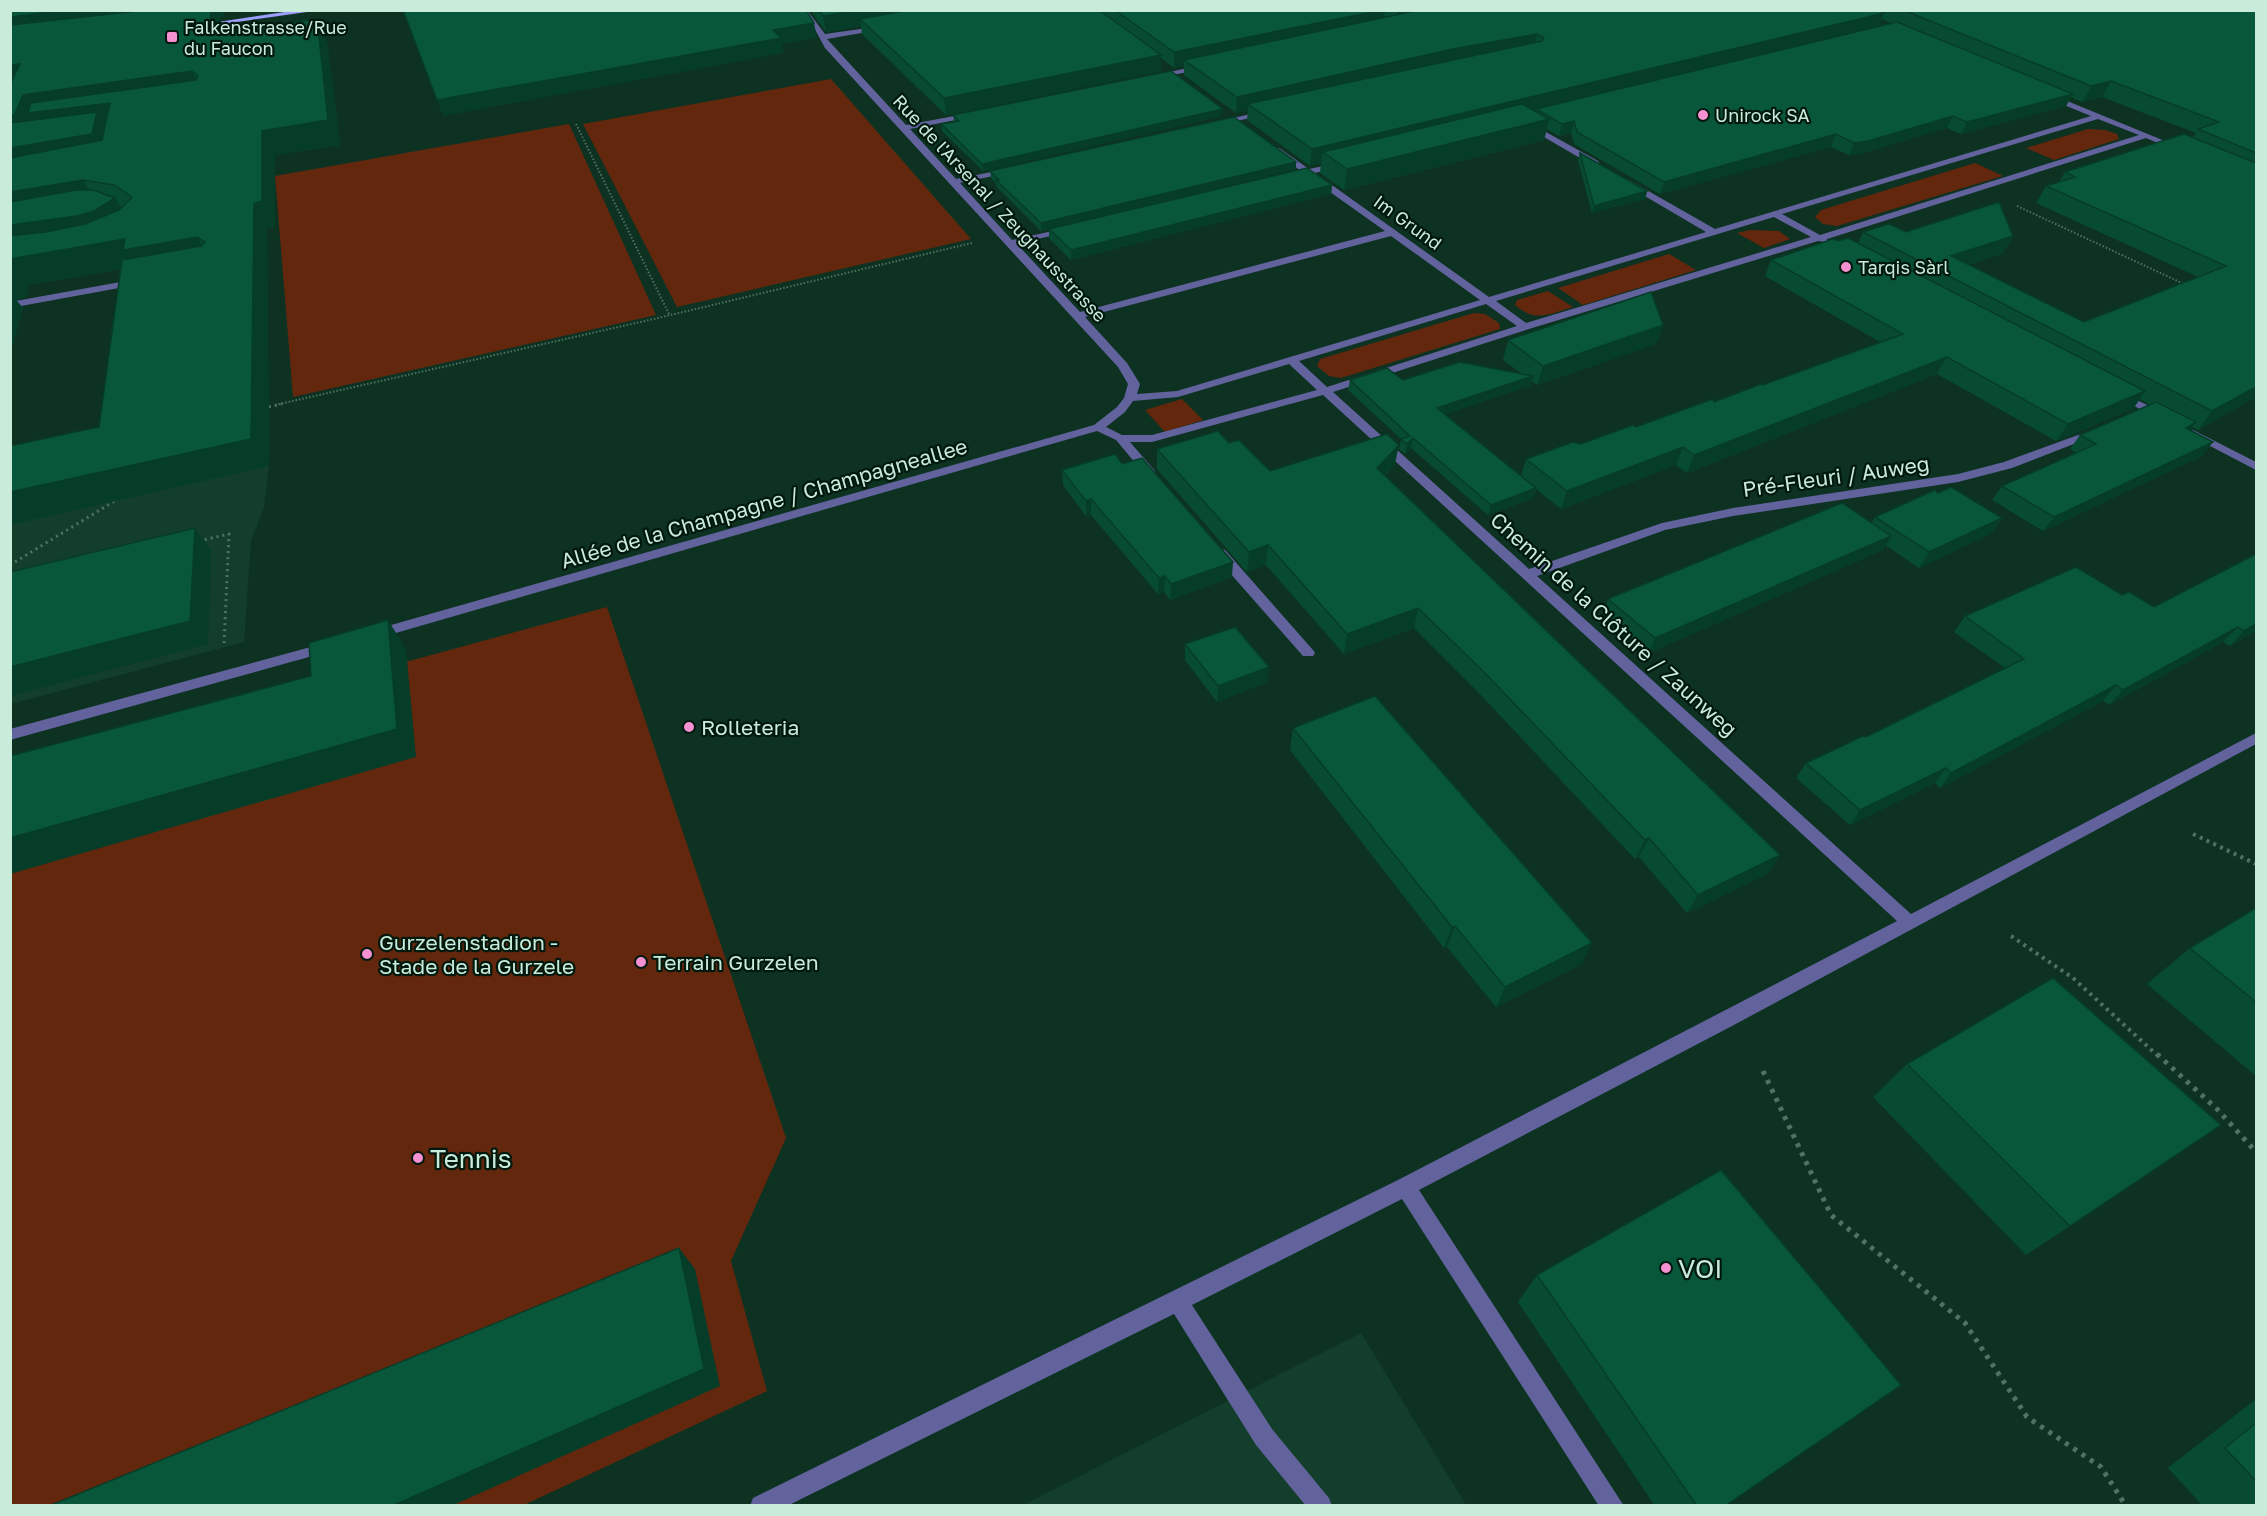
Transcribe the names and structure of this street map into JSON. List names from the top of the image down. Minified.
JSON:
{"streets":{"street":["Rue de l'Arsenal / Zeughausstrasse","Im Grund","Pré-Fleuri / Auweg","Allée de la Champagne / Champagneallee","Chemin de la Clôture / Zaunweg"]},"crossings":[["Pré-Fleuri / Auweg","Chemin de la Clôture / Zaunweg"]],"places":{"transit":["Falkenstrasse/Rue du Faucon"],"other":["Unirock SA","Tarqis Sàrl","Rolleteria","Gurzelenstadion - Stade de la Gurzele","Terrain Gurzelen","Tennis","VOI"]}}
